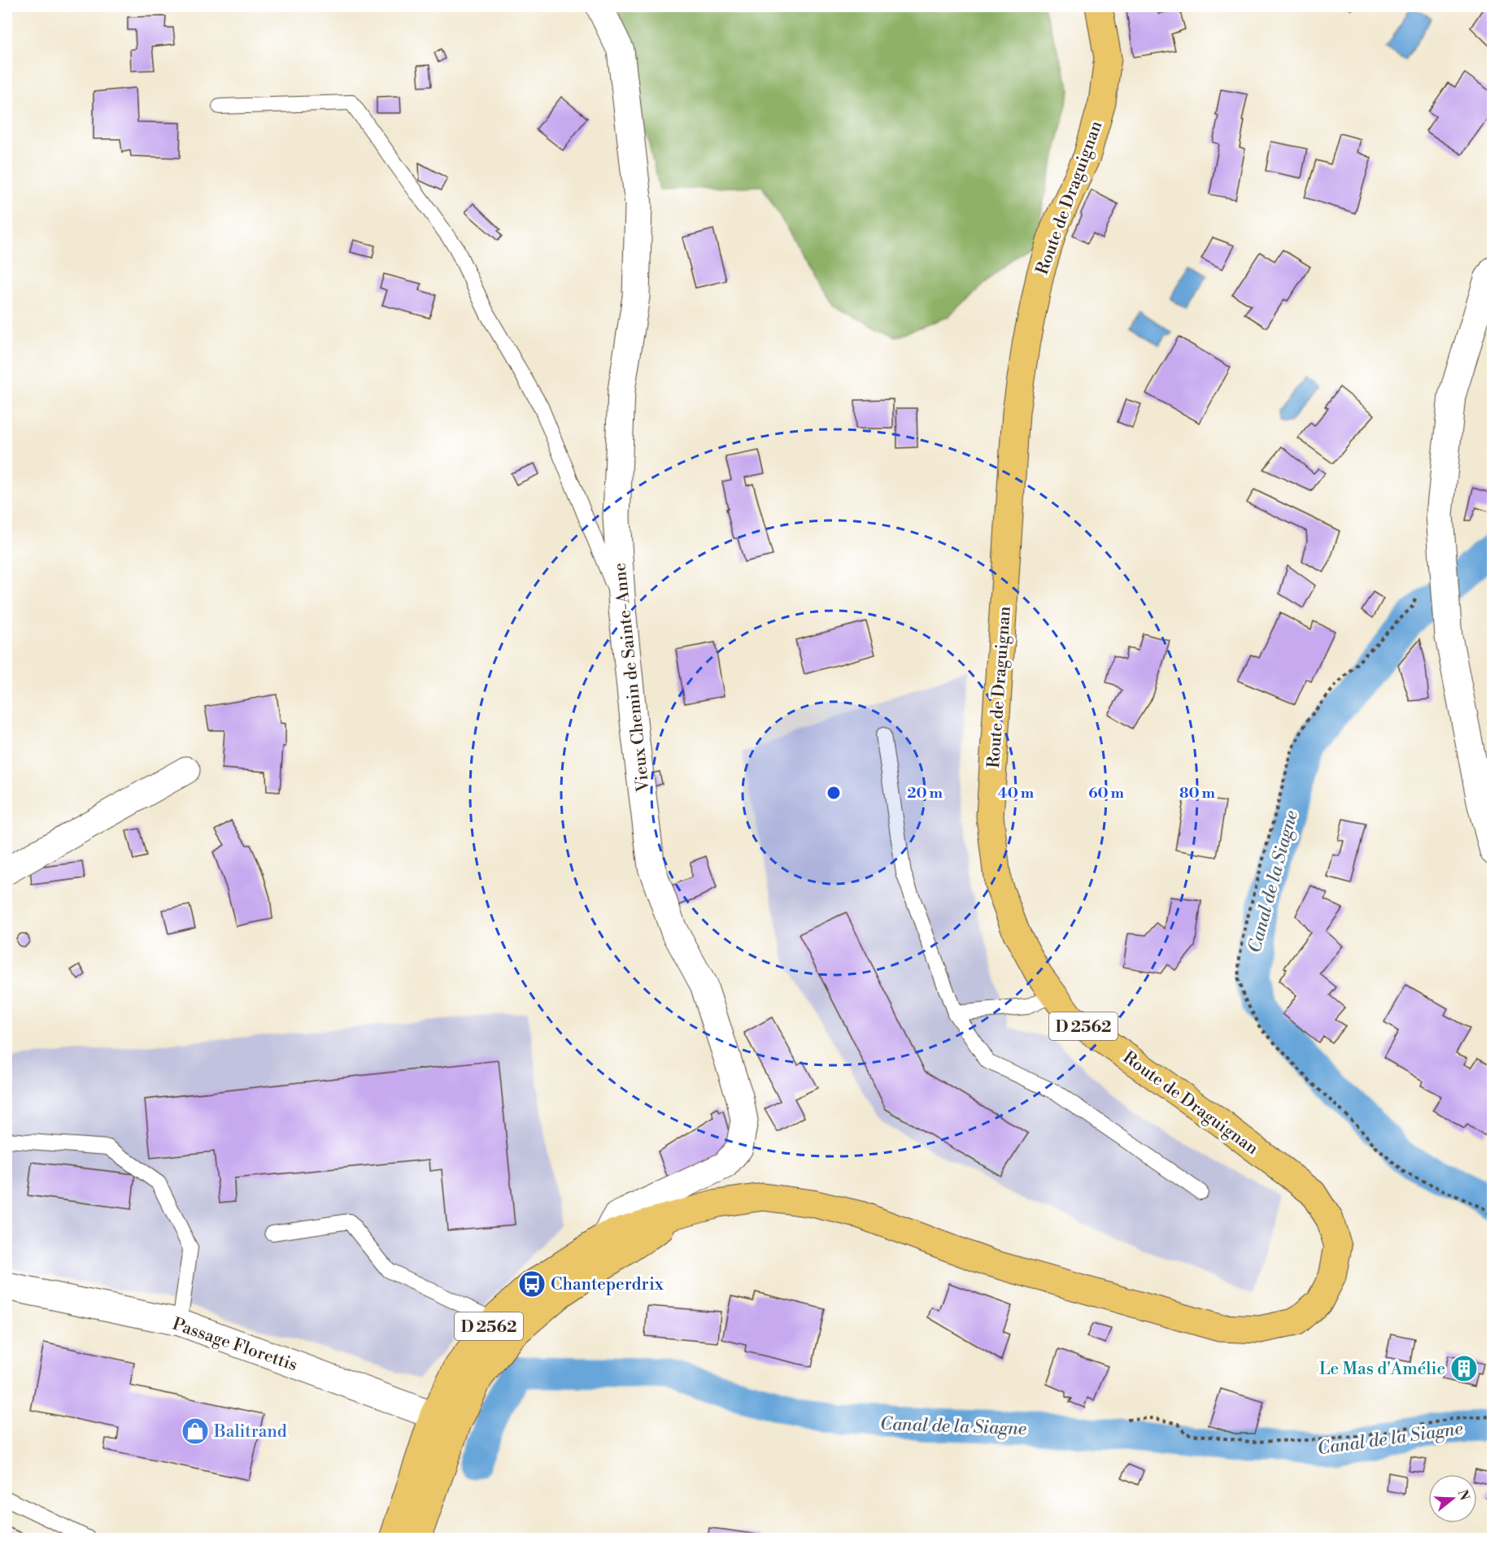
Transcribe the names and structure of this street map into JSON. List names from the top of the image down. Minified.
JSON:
{"streets":{"main road":["Route de Draguignan","D 2562"],"street":["Vieux Chemin de Sainte-Anne","Passage Florettis"]},"crossings":[["Route de Draguignan","Vieux Chemin de Sainte-Anne"],["Route de Draguignan","Passage Florettis"]],"water":["Canal de la Siagne"],"places":{"bus stop":["Chanteperdrix"],"building":["Le Mas d'Amélie"],"shop":["Balitrand"]},"north":"right","rings":["20 m","40 m","60 m","80 m"]}
